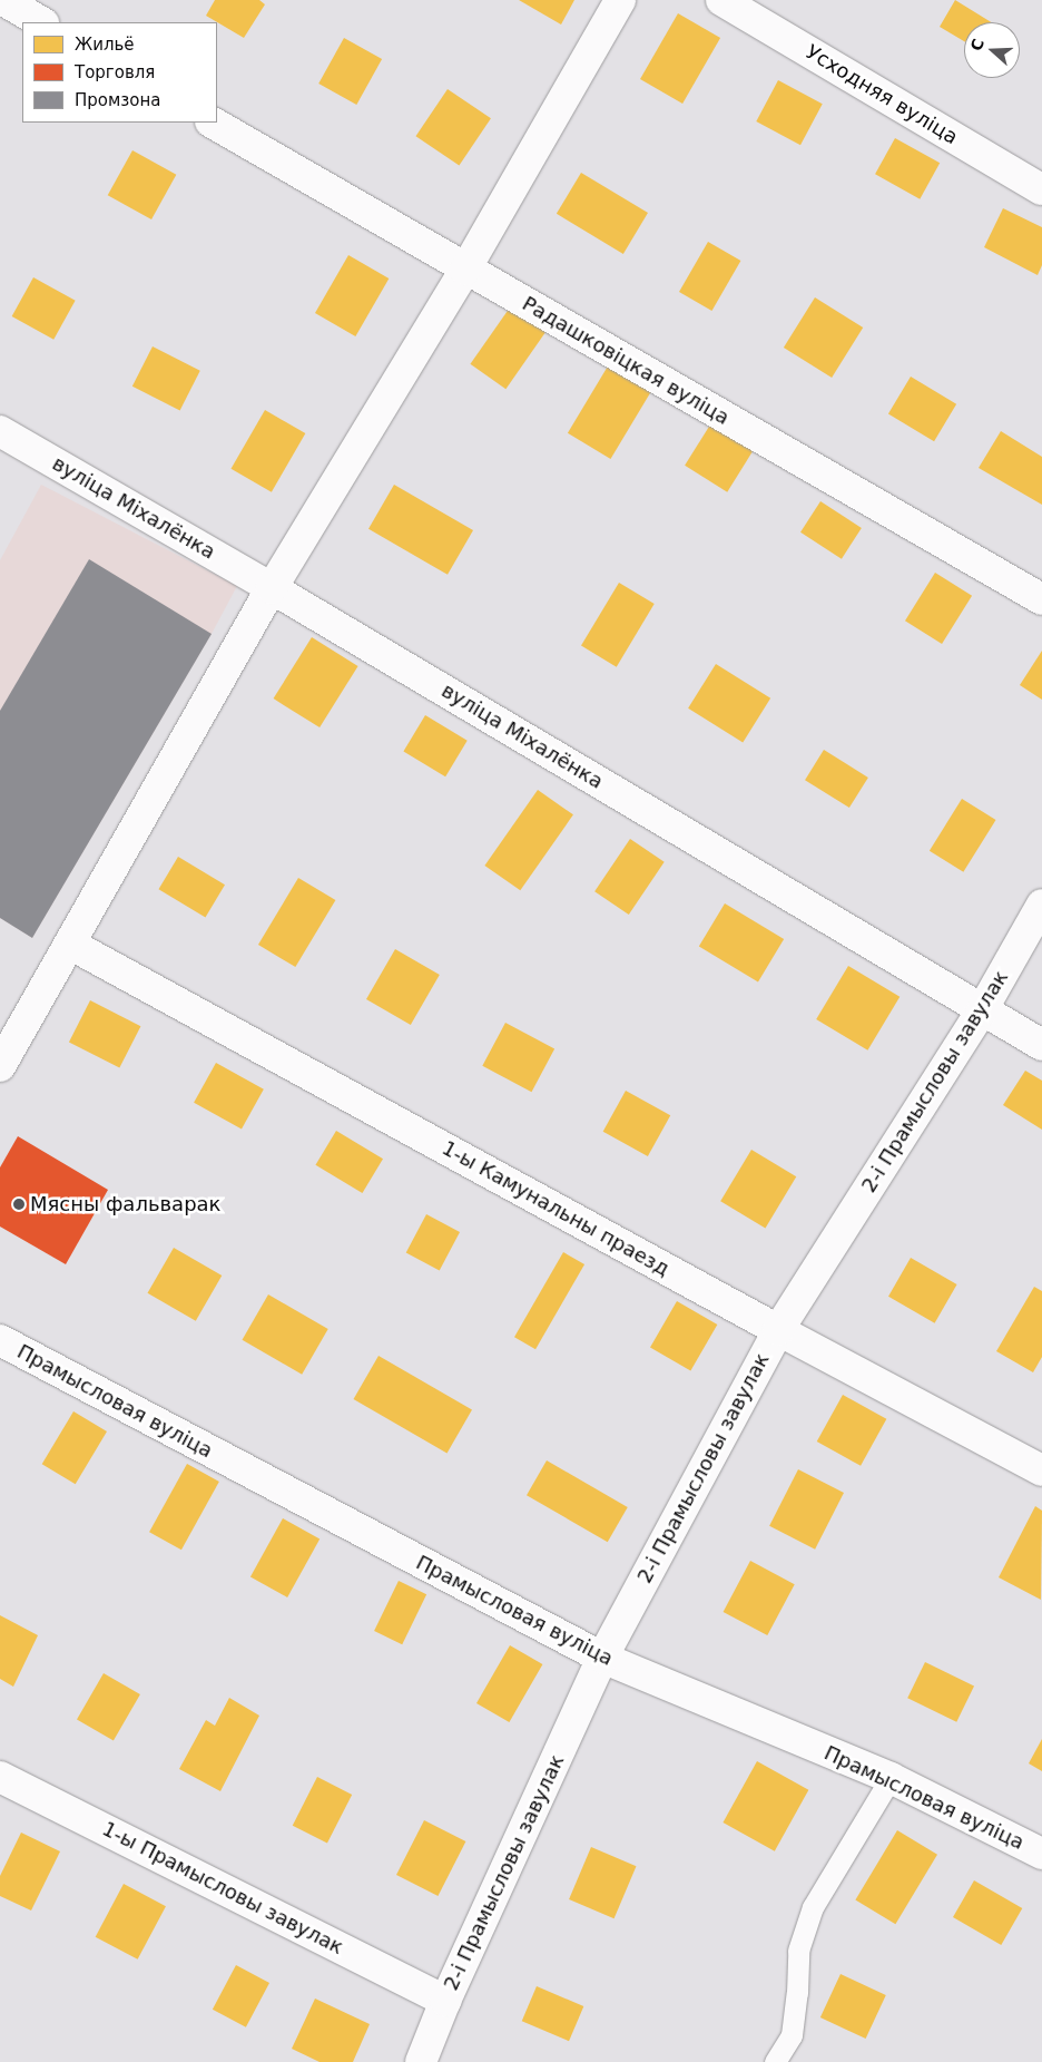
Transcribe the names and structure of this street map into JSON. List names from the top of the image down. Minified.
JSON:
{"streets":{"street":["Усходняя вуліца","Радашковіцкая вуліца","вуліца Міхалёнка","2-і Прамысловы завулак","1-ы Камунальны праезд","Прамысловая вуліца","1-ы Прамысловы завулак"]},"crossings":[["вуліца Міхалёнка","2-і Прамысловы завулак"],["2-і Прамысловы завулак","1-ы Камунальны праезд"],["2-і Прамысловы завулак","Прамысловая вуліца"],["2-і Прамысловы завулак","1-ы Прамысловы завулак"]],"places":["Мясны фальварак"],"legend":["Жильё","Торговля","Промзона"],"north":"left"}
